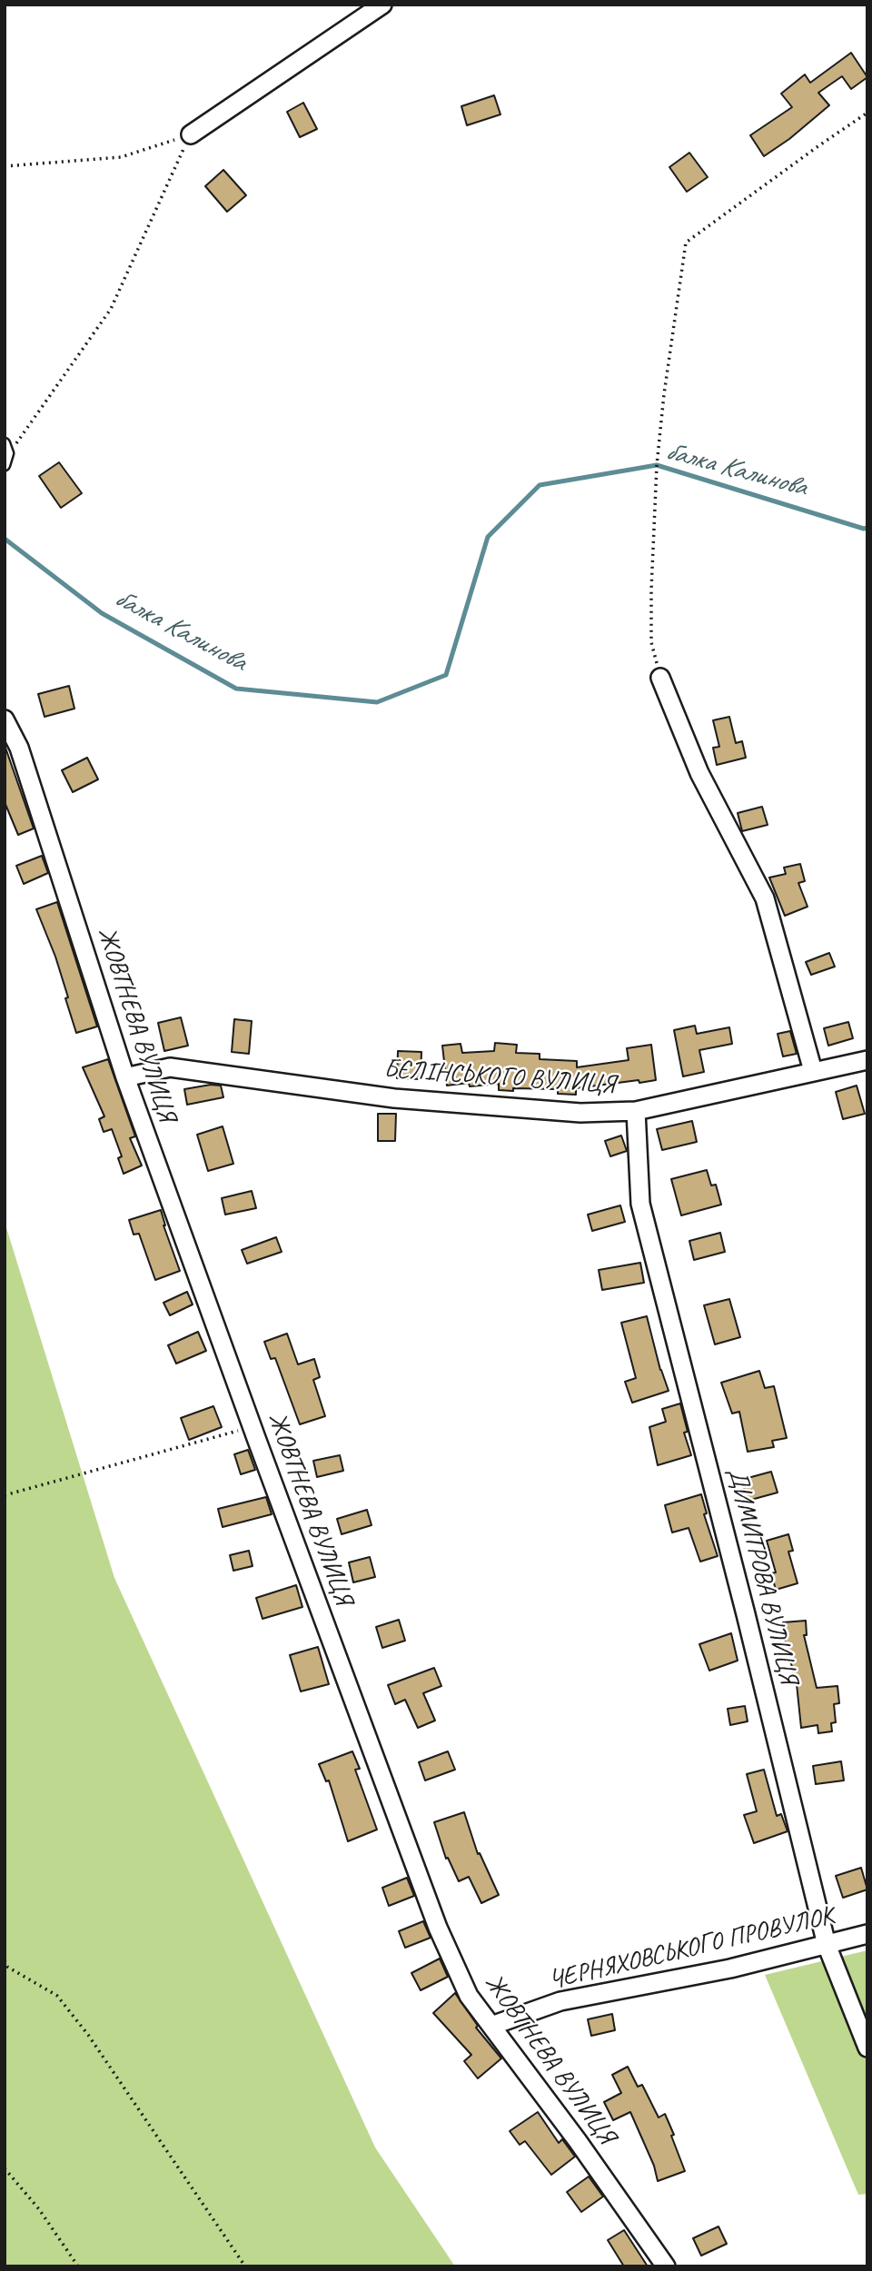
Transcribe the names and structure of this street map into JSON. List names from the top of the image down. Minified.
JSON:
{"streets":{"street":["ЖОВТНЕВА ВУЛИЦЯ","БЄЛІНСЬКОГО ВУЛИЦЯ","ДИМИТРОВА ВУЛИЦЯ","ЧЕРНЯХОВСЬКОГО ПРОВУЛОК"]},"crossings":[["ЖОВТНЕВА ВУЛИЦЯ","БЄЛІНСЬКОГО ВУЛИЦЯ"],["ЖОВТНЕВА ВУЛИЦЯ","ЧЕРНЯХОВСЬКОГО ПРОВУЛОК"],["БЄЛІНСЬКОГО ВУЛИЦЯ","ДИМИТРОВА ВУЛИЦЯ"],["ДИМИТРОВА ВУЛИЦЯ","ЧЕРНЯХОВСЬКОГО ПРОВУЛОК"]],"water":["балка Калинова"]}
